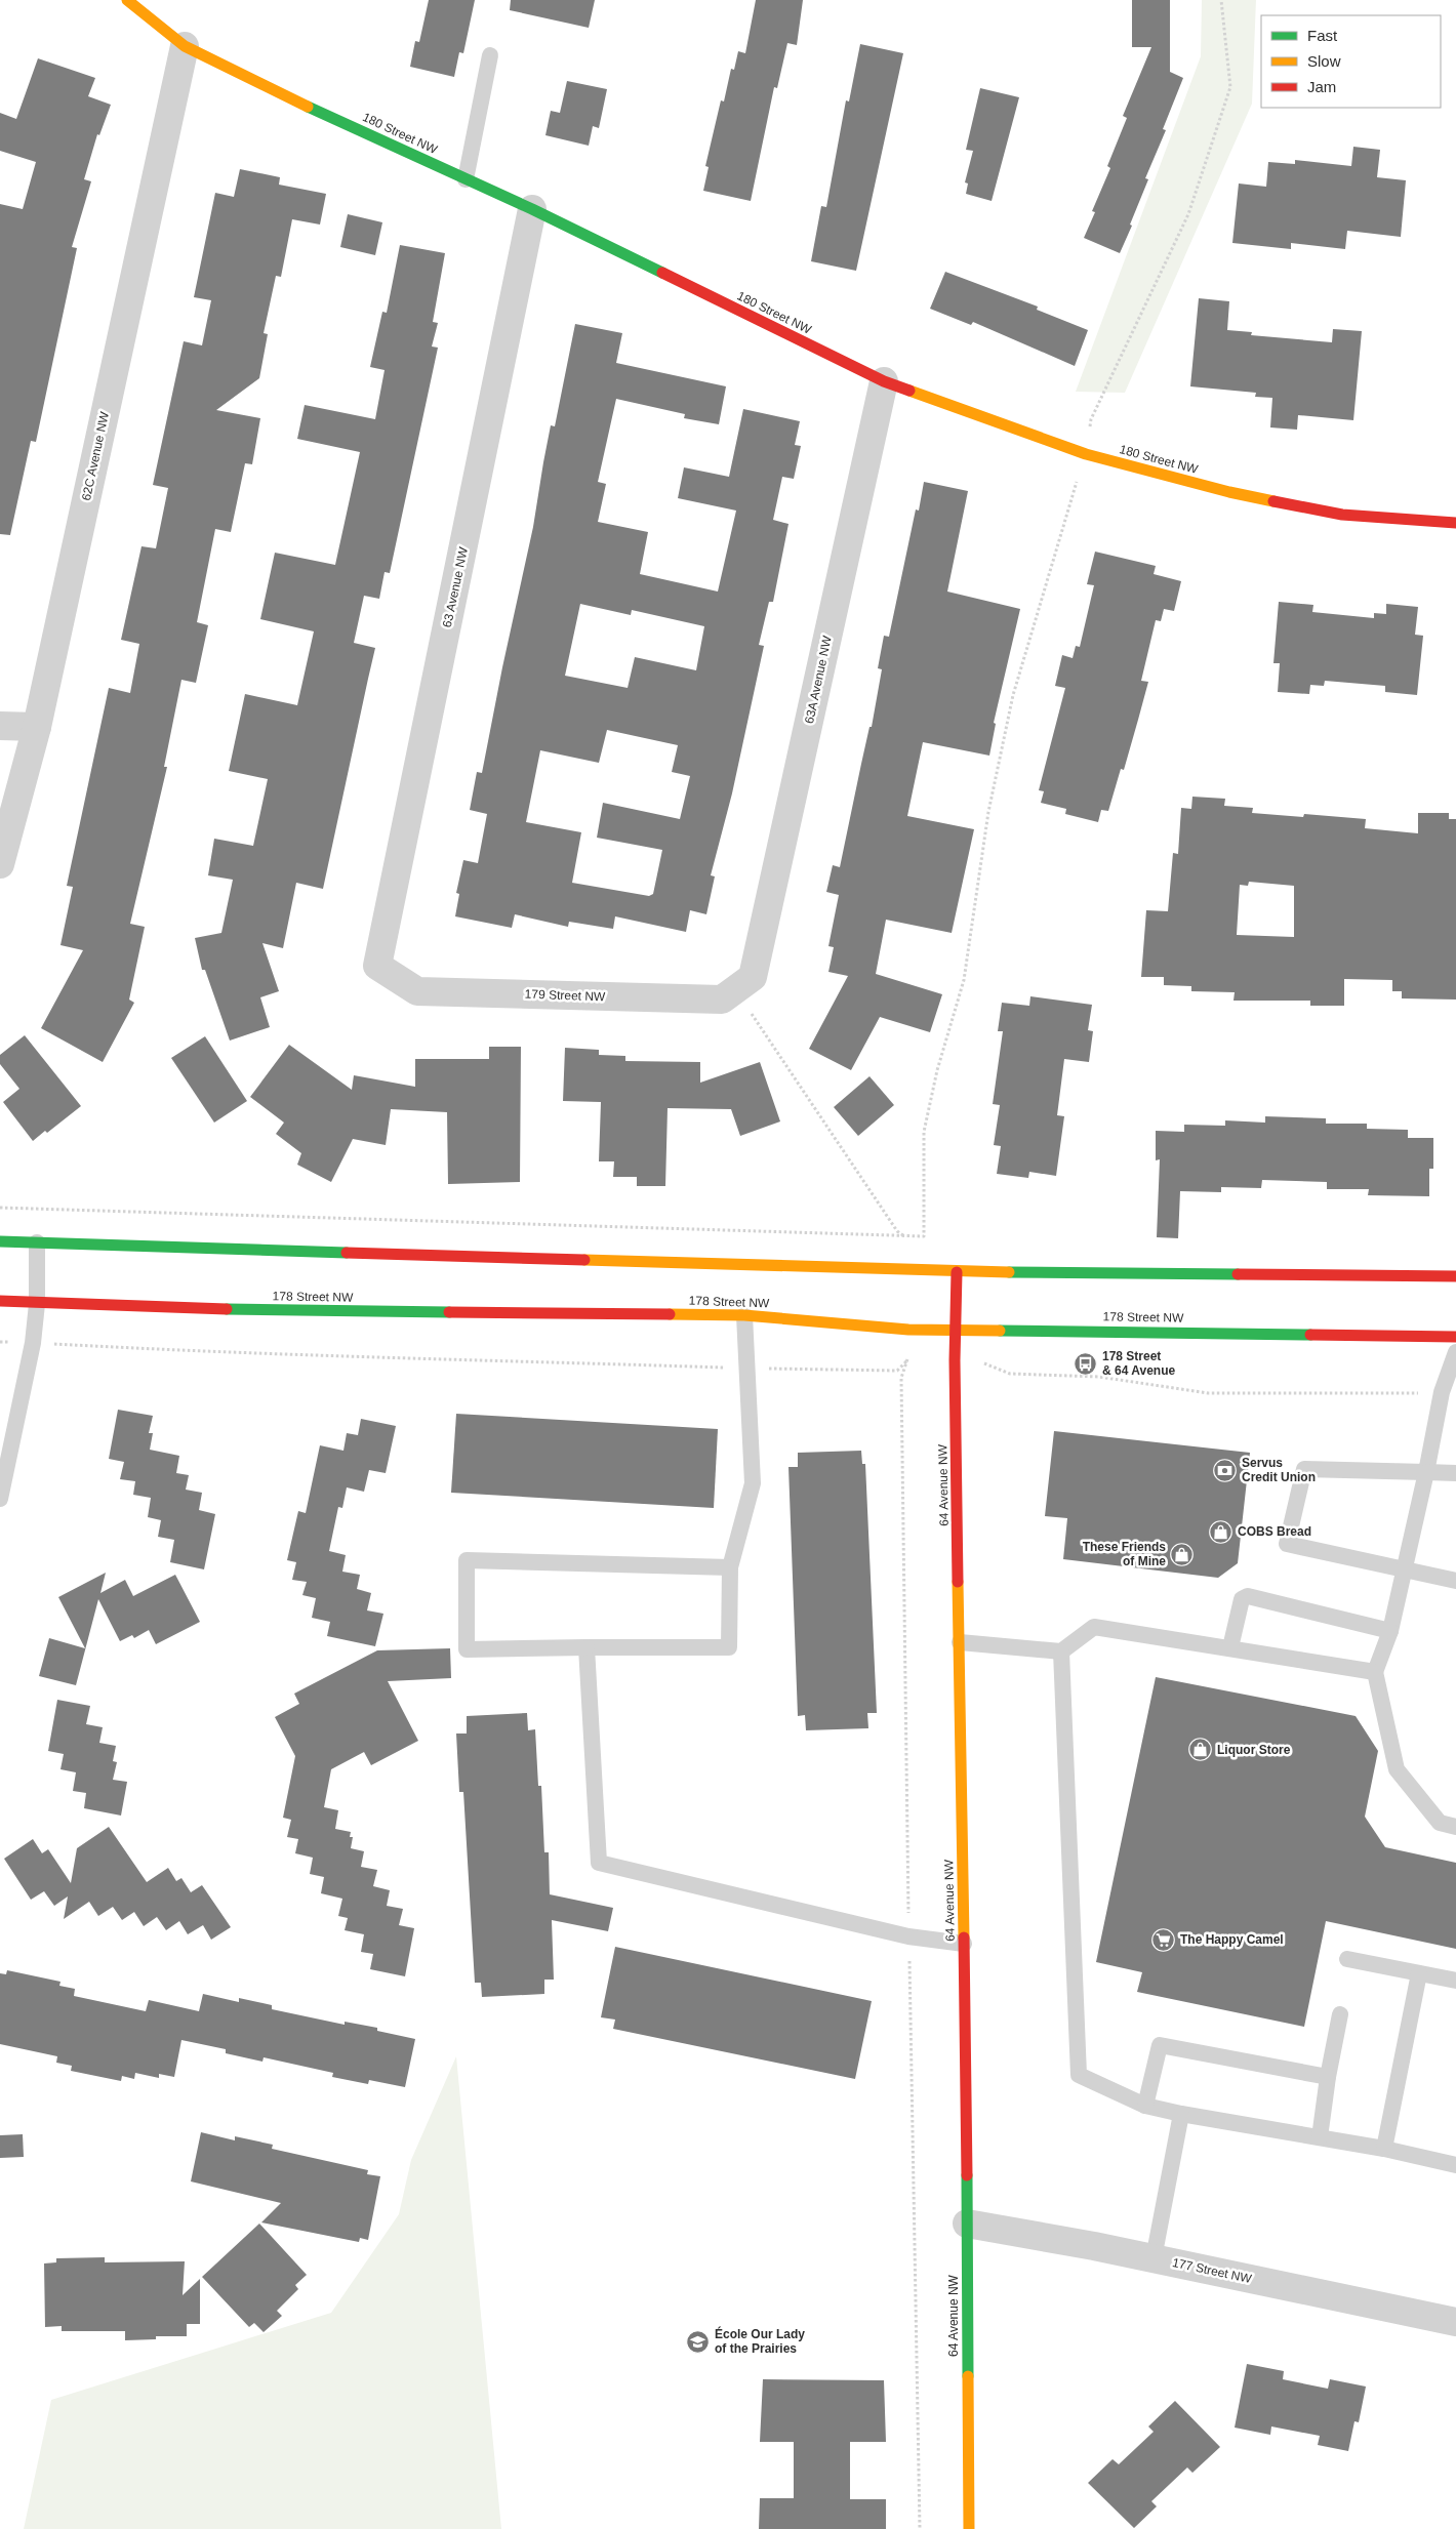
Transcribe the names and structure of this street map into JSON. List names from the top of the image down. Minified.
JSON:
{"streets":{"main road":["180 Street NW","178 Street NW","64 Avenue NW"],"street":["62C Avenue NW","63 Avenue NW","63A Avenue NW","179 Street NW","177 Street NW"]},"crossings":[["180 Street NW","62C Avenue NW"],["180 Street NW","63 Avenue NW"],["180 Street NW","63A Avenue NW"],["63 Avenue NW","179 Street NW"],["63A Avenue NW","179 Street NW"],["178 Street NW","64 Avenue NW"],["64 Avenue NW","177 Street NW"]],"places":{"bus stop":["178 Street & 64 Avenue"],"bank":["Servus Credit Union"],"shop":["COBS Bread","These Friends of Mine","Liquor Store"],"supermarket":["The Happy Camel"],"school or university":["École Our Lady of the Prairies"]},"legend":["Fast","Slow","Jam"]}
